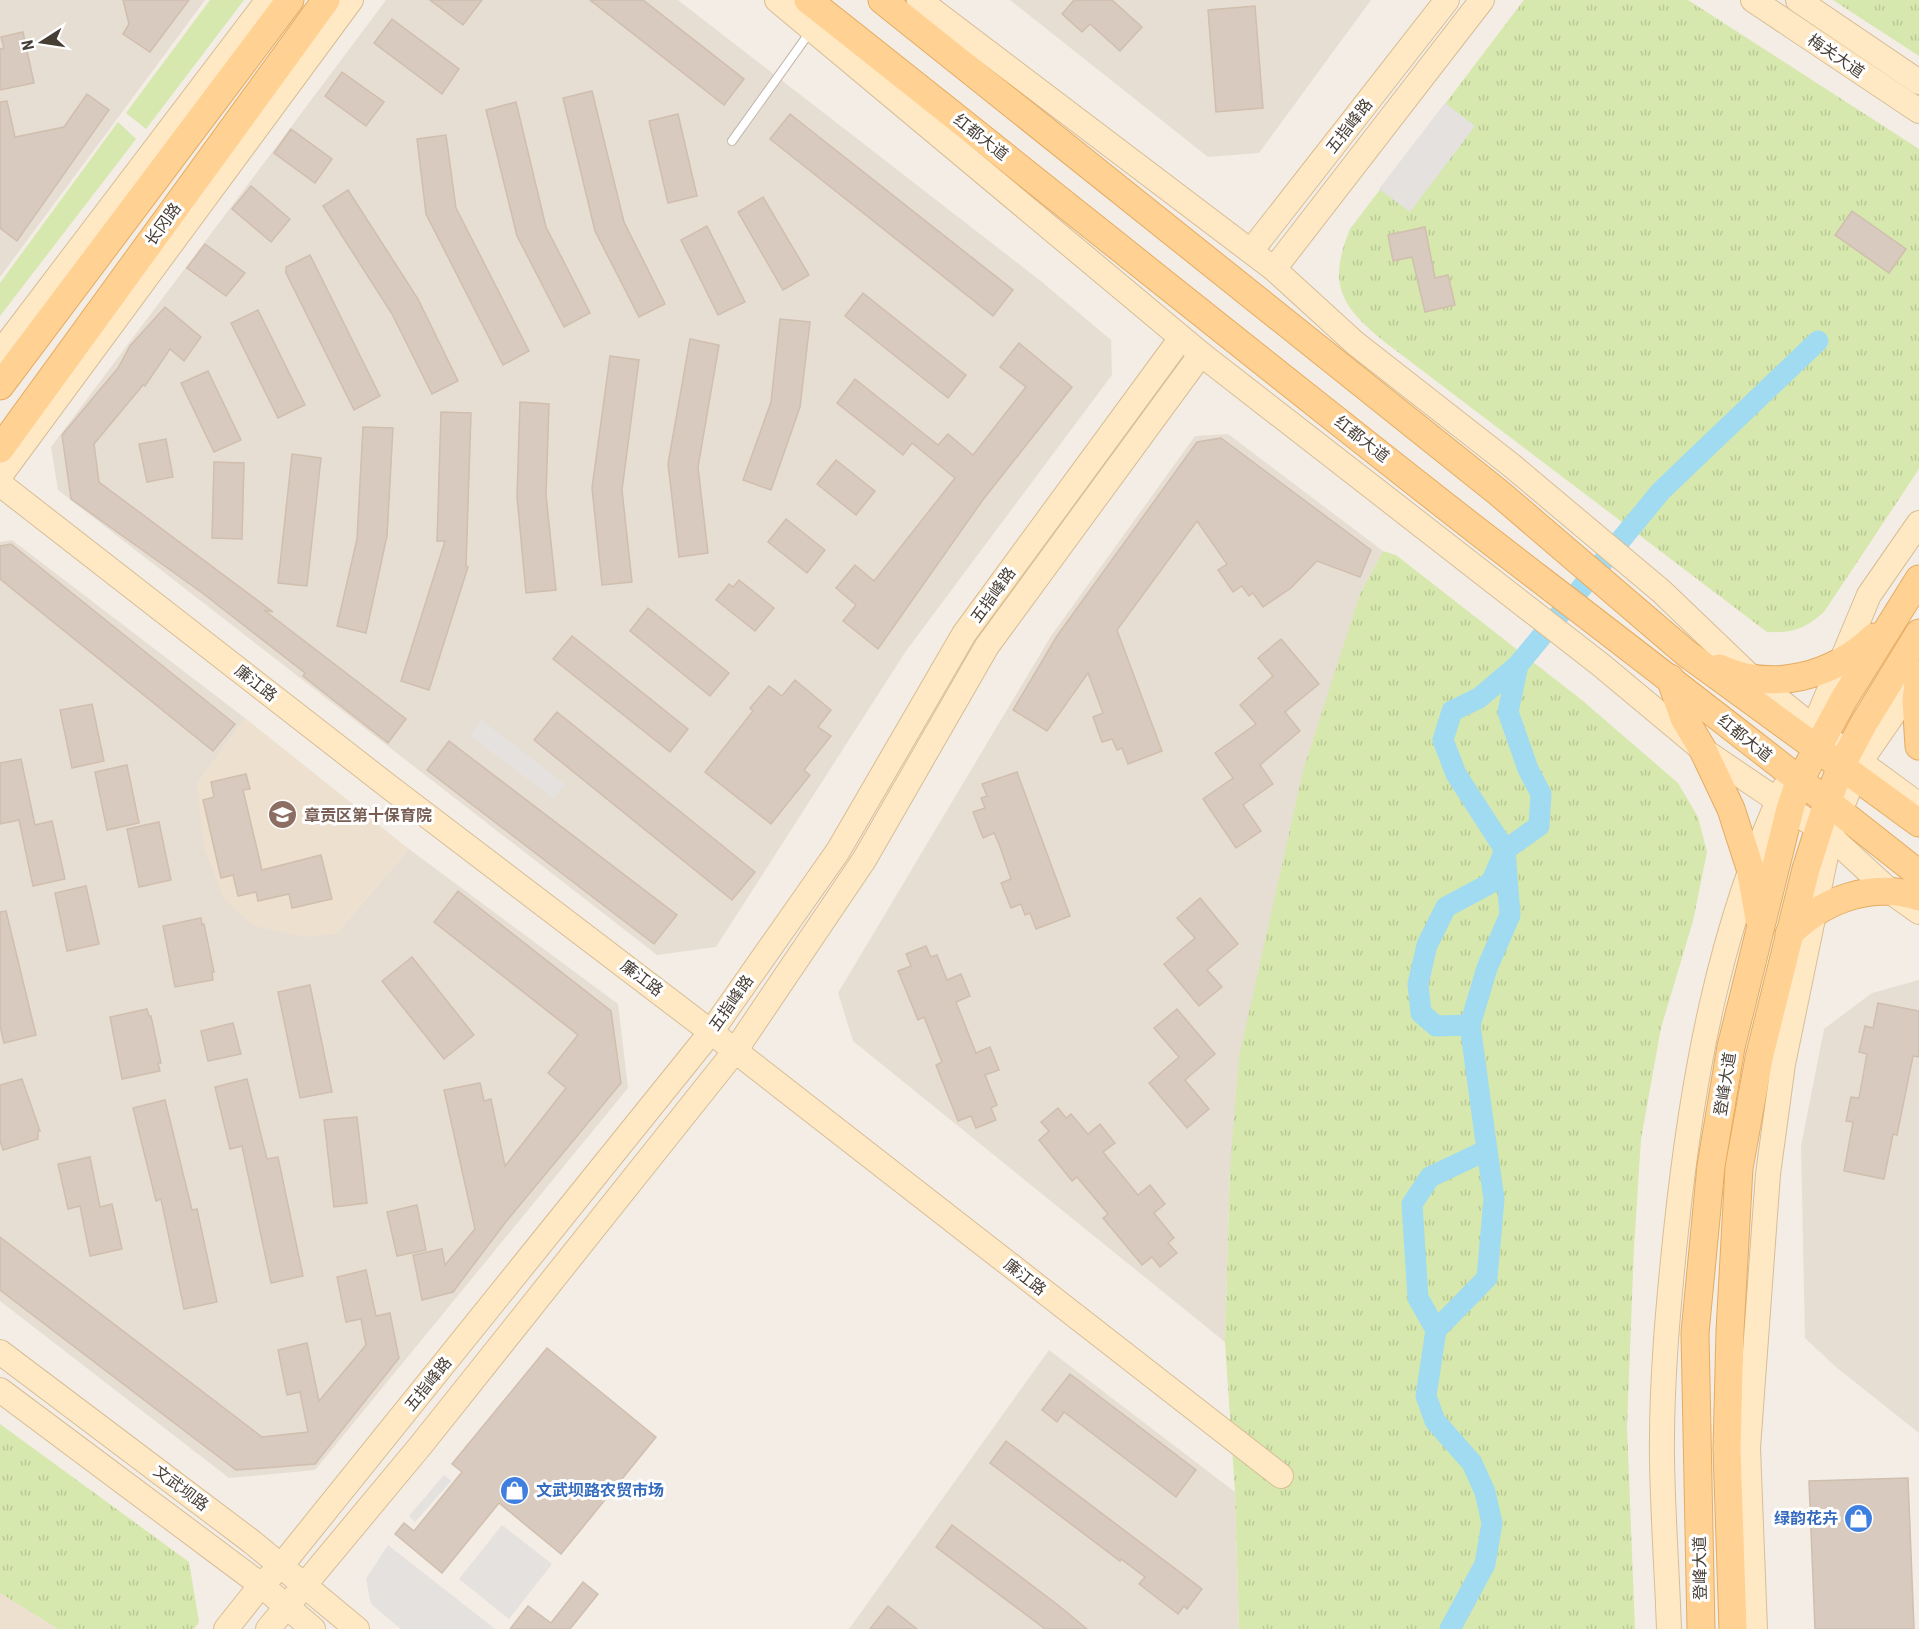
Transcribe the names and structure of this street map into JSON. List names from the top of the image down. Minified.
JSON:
{"streets":{"main road":["红都大道","长冈路","登峰大道"],"street":["梅关大道","五指峰路","廉江路","文武坝路"]},"crossings":[["五指峰路","廉江路"],["五指峰路","文武坝路"],["红都大道","登峰大道"]],"places":{"school or university":["章贡区第十保育院"],"shop":["文武坝路农贸市场","绿韵花卉"]},"north":"left"}
